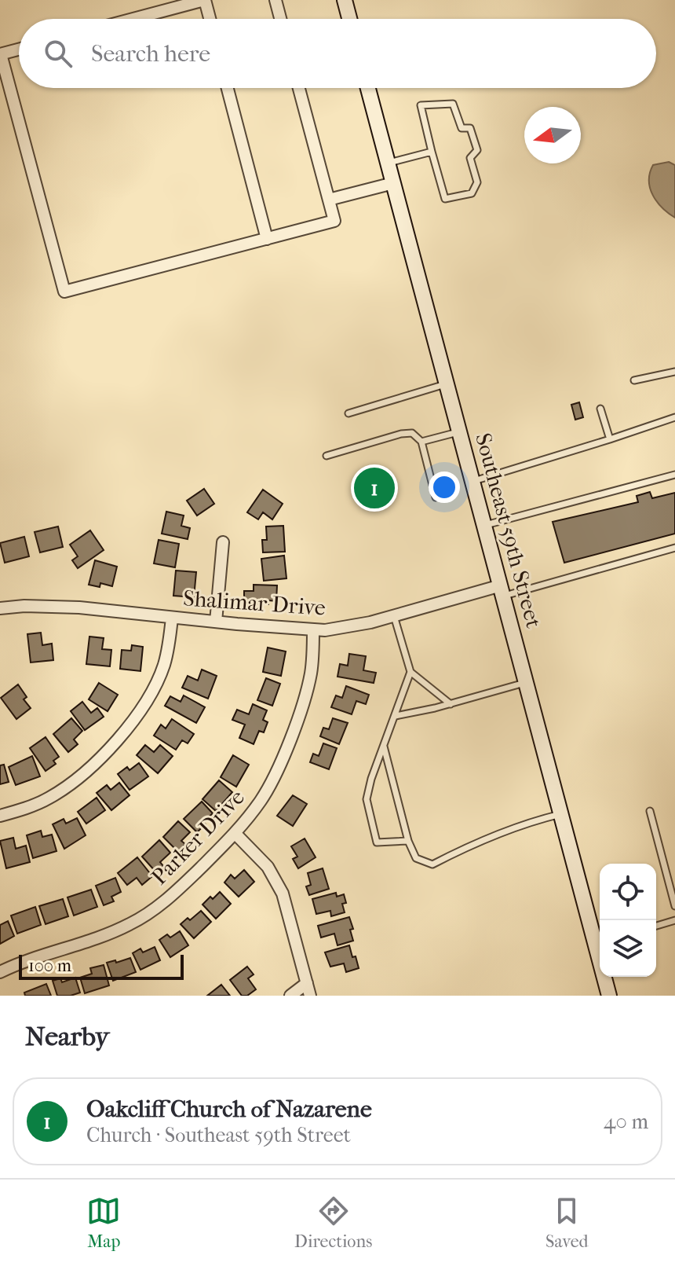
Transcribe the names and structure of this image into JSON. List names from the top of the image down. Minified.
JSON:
{"streets":{"main road":["Southeast 59th Street"],"street":["Shalimar Drive","Parker Drive"]},"crossings":[["Southeast 59th Street","Shalimar Drive"],["Shalimar Drive","Parker Drive"]],"scale_bar":"100 m","north":"left","page":{"search":"Search here","pins":"1","scale":"100 m","heading":"Nearby","list":[{"mark":"1","name":"Oakcliff Church of Nazarene","note":"Church · Southeast 59th Street","value":"40 m"}],"nav":["Map","Directions","Saved"]}}
